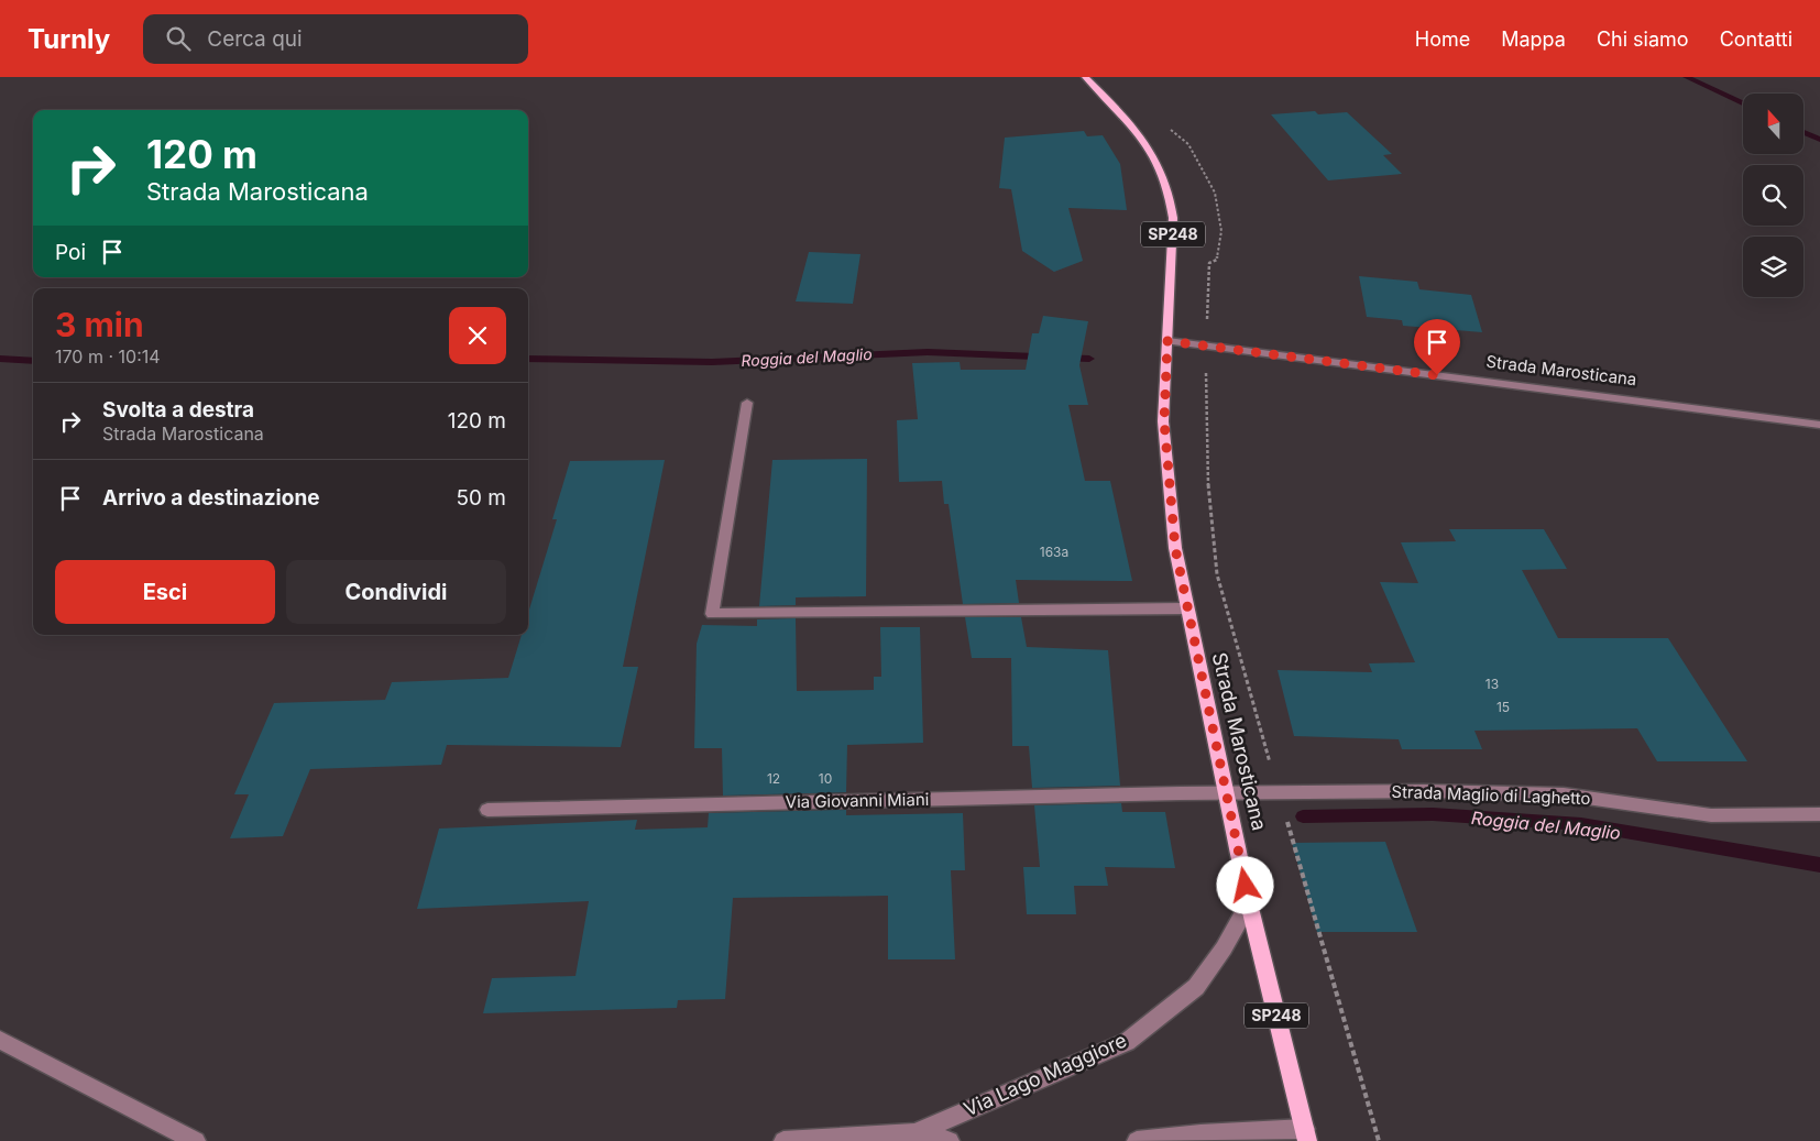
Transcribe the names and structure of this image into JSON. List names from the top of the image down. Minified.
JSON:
{"streets":{"main road":["SP248","Strada Marosticana"],"street":["Strada Maglio di Laghetto","Via Giovanni Miani","Via Lago Maggiore"]},"crossings":[["Strada Marosticana","Strada Maglio di Laghetto"],["Strada Marosticana","Via Giovanni Miani"],["Strada Marosticana","Via Lago Maggiore"],["Strada Maglio di Laghetto","Via Giovanni Miani"]],"water":["Roggia del Maglio"],"house_numbers":["163a","13","15","12","10"],"north":"top","page":{"header":"Turnly","search":"Cerca qui","nav":["Home","Mappa","Chi siamo","Contatti"],"turn":["120 m","Strada Marosticana"],"then":"Poi","heading":["3 min","170 m · 10:14"],"list":[{"name":"Svolta a destra","note":"Strada Marosticana","value":"120 m"},{"name":"Arrivo a destinazione","value":"50 m"}],"buttons":["Esci","Condividi"]}}
